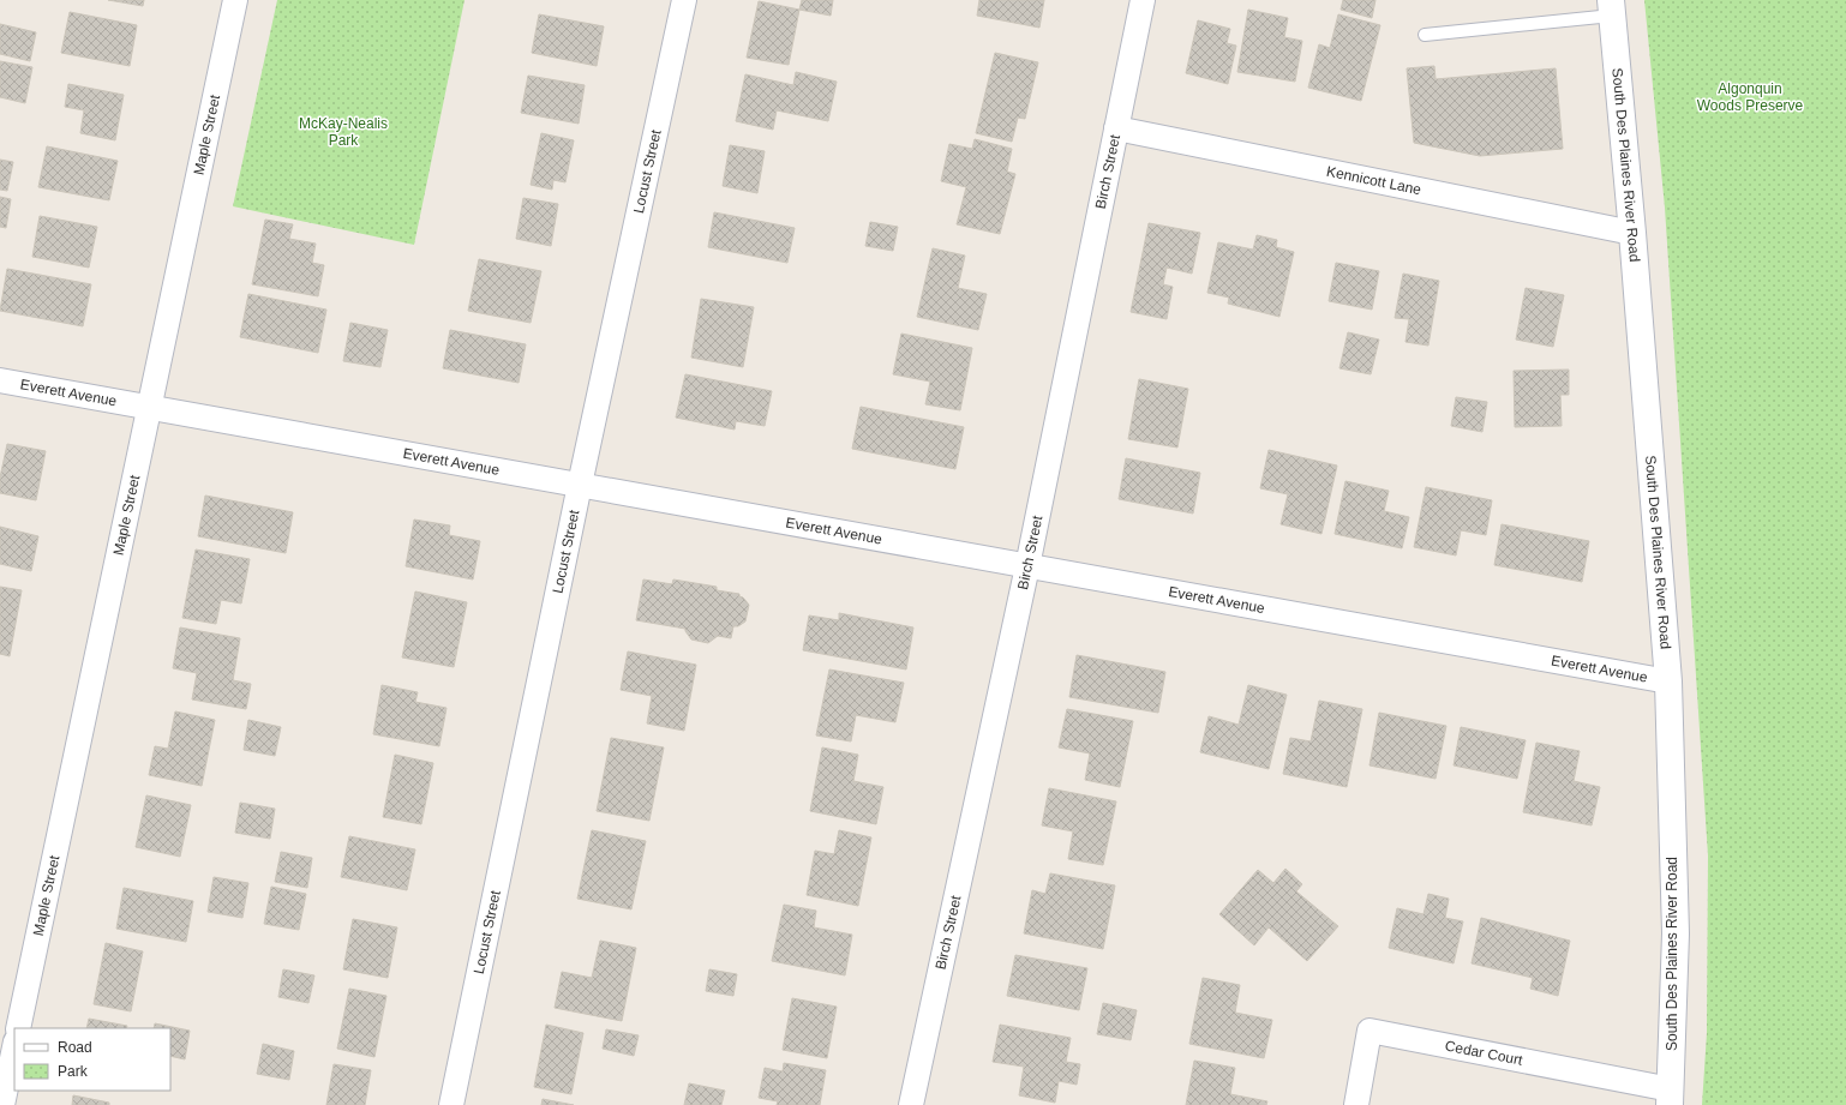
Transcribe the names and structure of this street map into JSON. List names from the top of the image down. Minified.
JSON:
{"streets":{"main road":["South Des Plaines River Road"],"street":["Maple Street","Locust Street","Birch Street","Kennicott Lane","Everett Avenue","Cedar Court"]},"crossings":[["Maple Street","Everett Avenue"],["South Des Plaines River Road","Kennicott Lane"],["South Des Plaines River Road","Everett Avenue"],["South Des Plaines River Road","Cedar Court"],["Locust Street","Everett Avenue"],["Birch Street","Kennicott Lane"],["Birch Street","Everett Avenue"]],"parks":["Algonquin Woods Preserve","McKay-Nealis Park"],"legend":["Road","Park"]}
